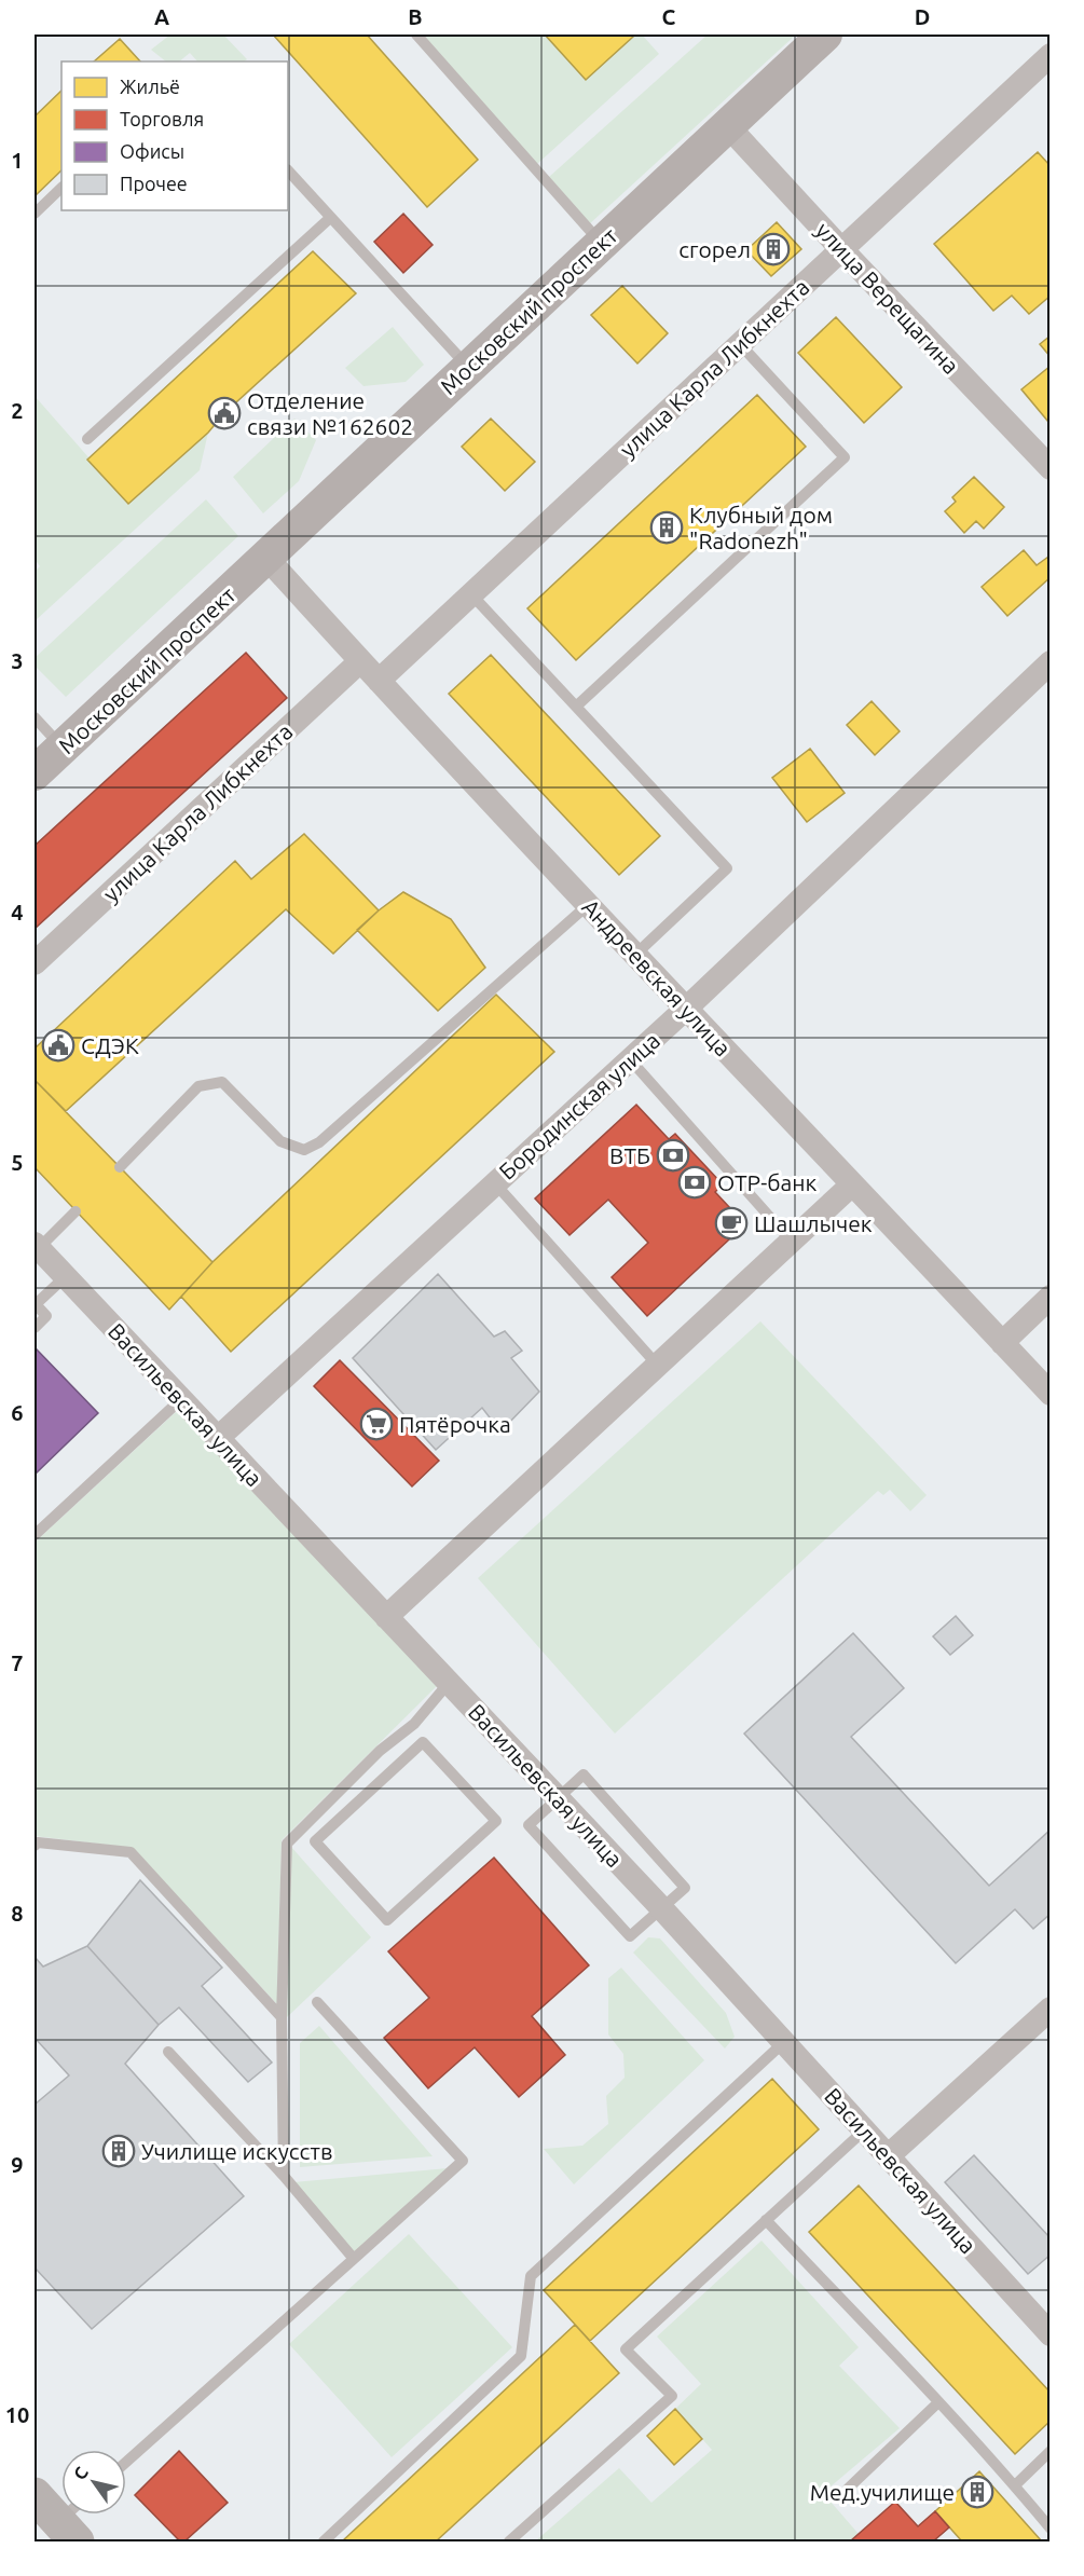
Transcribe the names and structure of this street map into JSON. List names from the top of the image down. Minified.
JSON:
{"streets":{"street":["улица Верещагина","Московский проспект","улица Карла Либкнехта","Андреевская улица","Бородинская улица","Васильевская улица"]},"crossings":[["улица Верещагина","Московский проспект"],["улица Верещагина","улица Карла Либкнехта"],["Московский проспект","Андреевская улица"],["улица Карла Либкнехта","Андреевская улица"],["Андреевская улица","Бородинская улица"],["Бородинская улица","Васильевская улица"]],"places":{"building":["сгорел","Клубный дом \"Radonezh\"","Училище искусств","Мед.училище"],"public building":["Отделение связи №162602","СДЭК"],"bank":["ВТБ","OTP-банк"],"cafe":["Шашлычек"],"supermarket":["Пятёрочка"]},"legend":["Жильё","Торговля","Офисы","Прочее"],"north":"top left","grid":{"columns":["A","B","C","D"],"rows":["1","2","3","4","5","6","7","8","9","10"]}}
